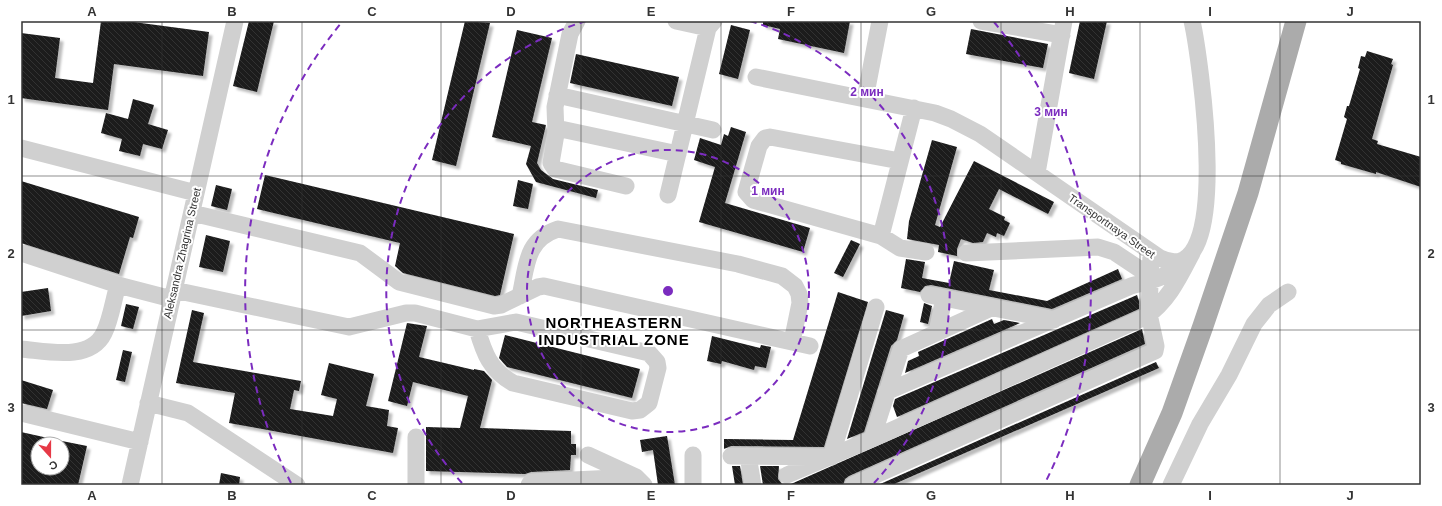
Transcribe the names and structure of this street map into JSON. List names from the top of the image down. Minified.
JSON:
{"streets":{"street":["Transportnaya Street","Aleksandra Zhagrina Street"]},"districts":["NORTHEASTERN INDUSTRIAL ZONE"],"north":"bottom","grid":{"columns":["A","B","C","D","E","F","G","H","I","J"],"rows":["1","2","3"]},"rings":["2 мин","3 мин","1 мин"]}
